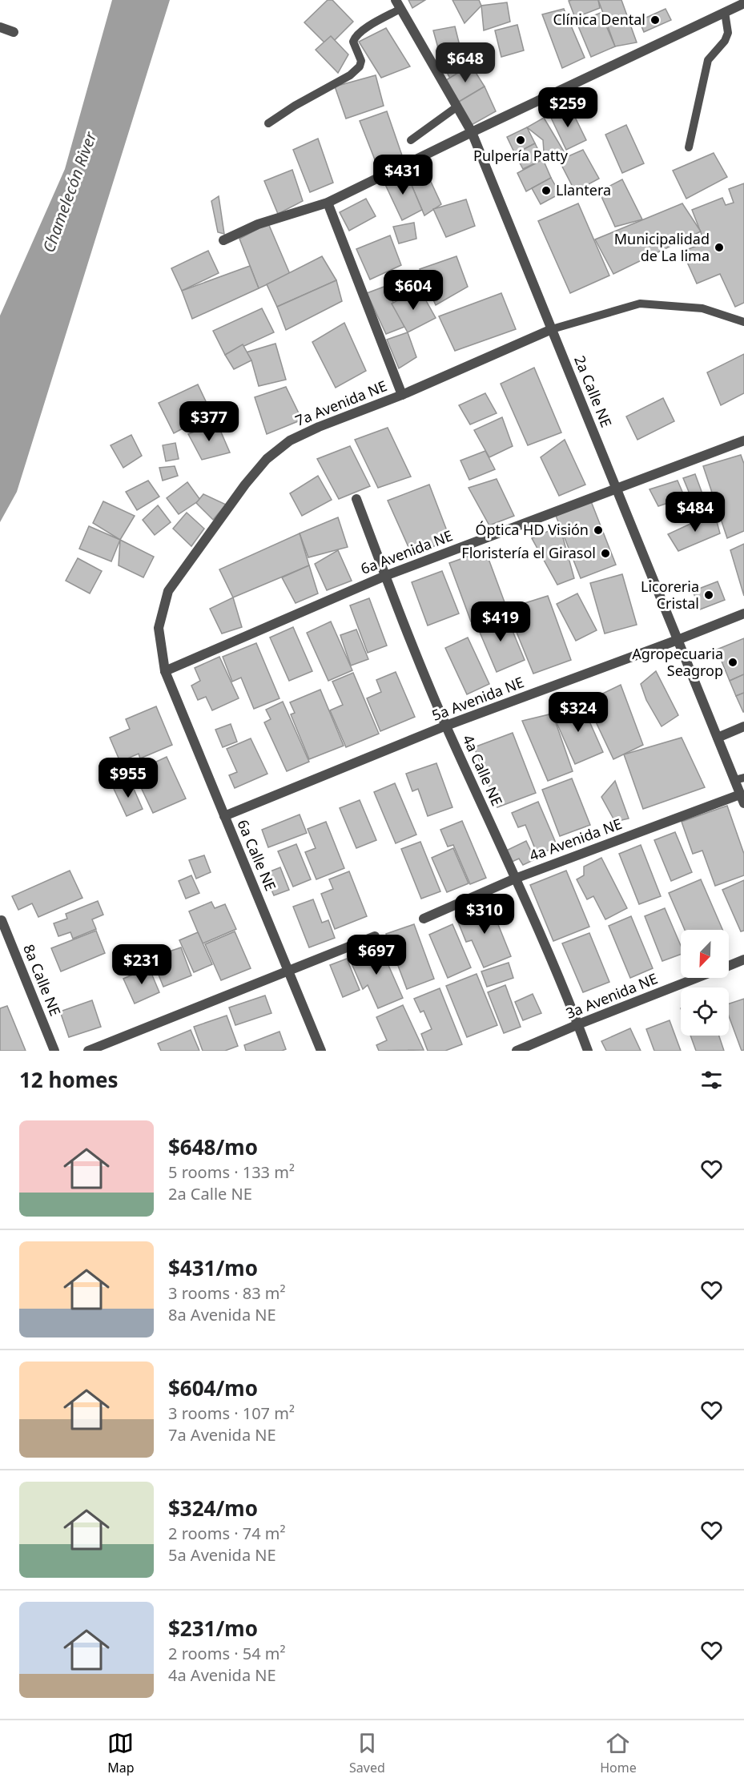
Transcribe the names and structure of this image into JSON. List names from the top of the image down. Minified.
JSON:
{"streets":{"street":["2a Calle NE","7a Avenida NE","6a Avenida NE","5a Avenida NE","4a Calle NE","4a Avenida NE","6a Calle NE","8a Calle NE","3a Avenida NE"]},"crossings":[["2a Calle NE","7a Avenida NE"],["2a Calle NE","6a Avenida NE"],["2a Calle NE","5a Avenida NE"],["2a Calle NE","4a Avenida NE"],["7a Avenida NE","6a Avenida NE"],["7a Avenida NE","6a Calle NE"],["6a Avenida NE","4a Calle NE"],["6a Avenida NE","6a Calle NE"],["5a Avenida NE","4a Calle NE"],["5a Avenida NE","6a Calle NE"],["4a Calle NE","4a Avenida NE"],["4a Calle NE","3a Avenida NE"]],"water":["Chamelecón River"],"places":["Clínica Dental","Pulpería Patty","Llantera","Municipalidad de La lima","Óptica HD Visión","Floristería el Girasol","Licoreria Cristal","Agropecuaria Seagrop"],"north":"bottom left","page":{"price":["$648","$259","$431","$604","$377","$484","$419","$324","$955","$310","$697","$231"],"heading":"12 homes","list":[{"name":"$648/mo","note":"5 rooms · 133 m² · 2a Calle NE"},{"name":"$431/mo","note":"3 rooms · 83 m² · 8a Avenida NE"},{"name":"$604/mo","note":"3 rooms · 107 m² · 7a Avenida NE"},{"name":"$324/mo","note":"2 rooms · 74 m² · 5a Avenida NE"},{"name":"$231/mo","note":"2 rooms · 54 m² · 4a Avenida NE"}],"tabs":["Map","Saved","Home"]}}
